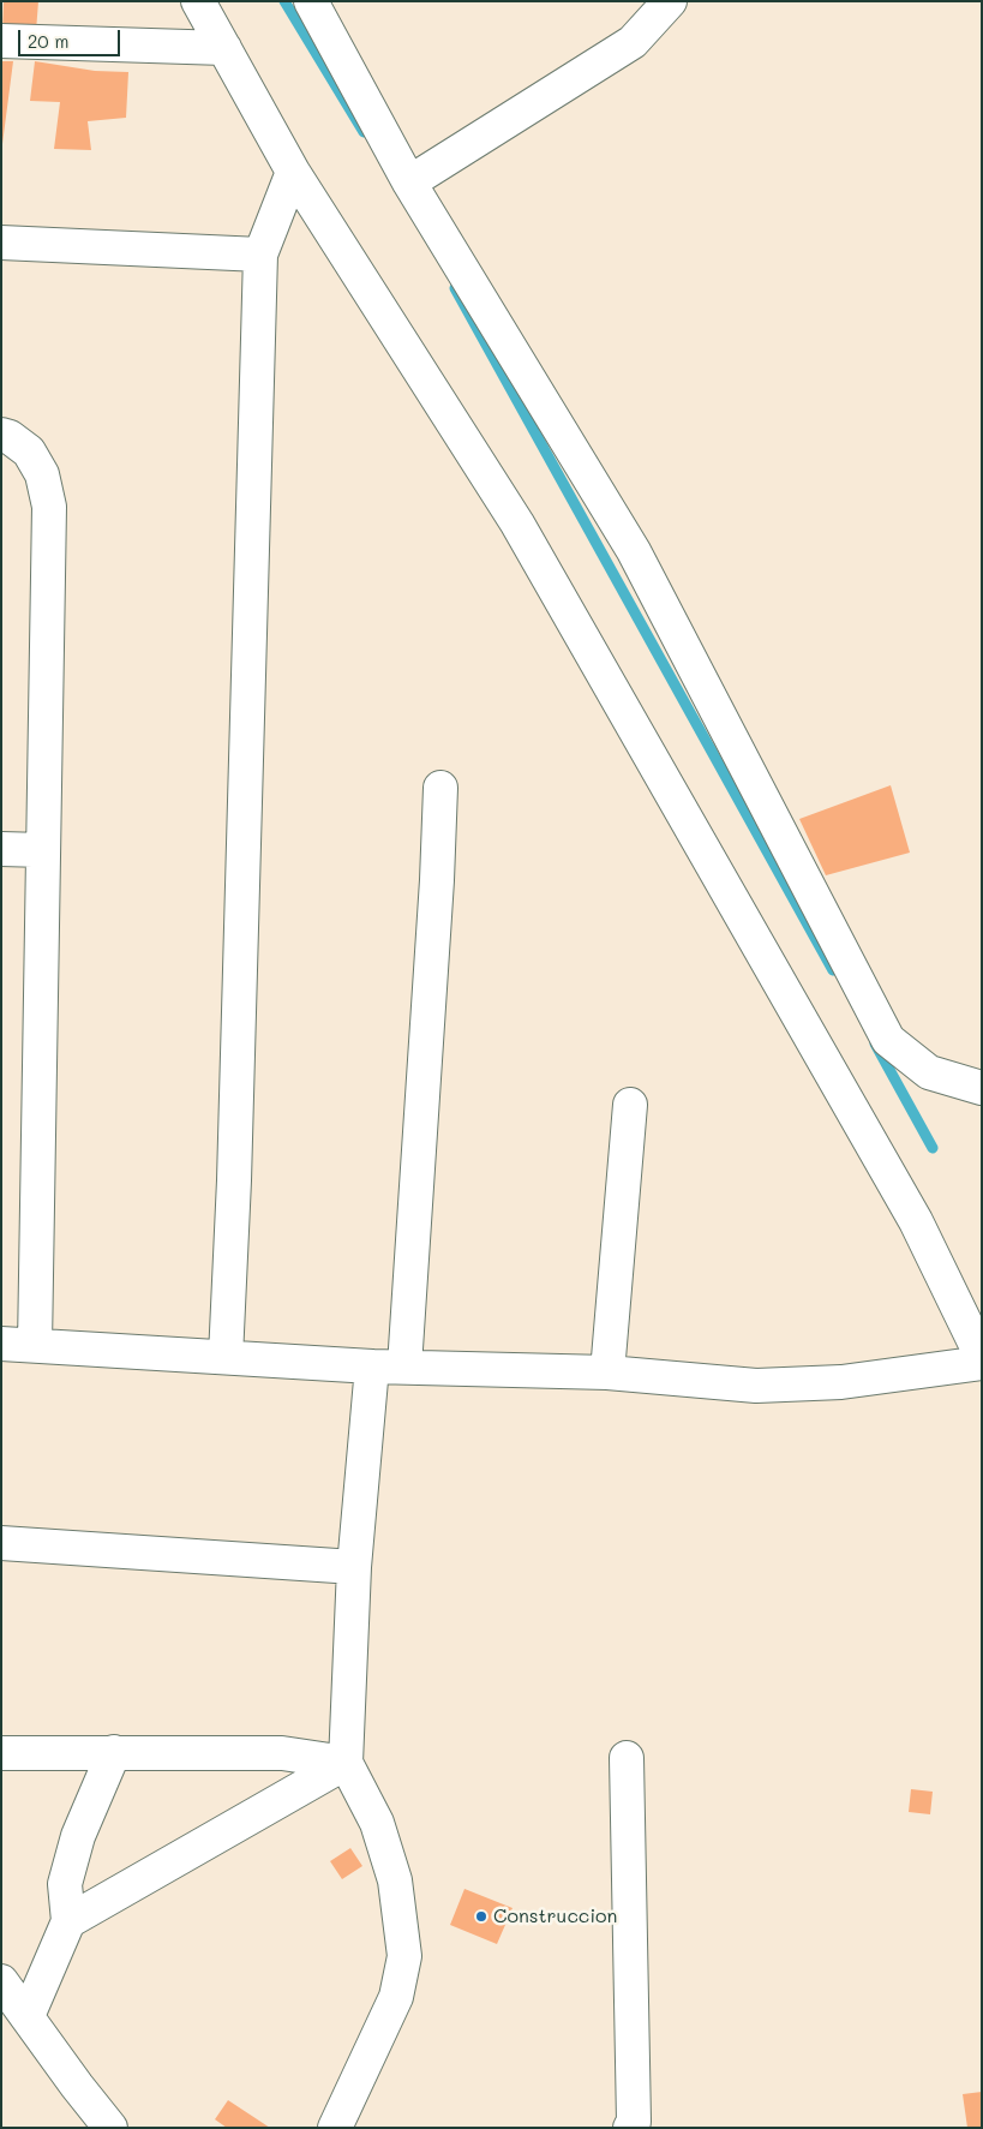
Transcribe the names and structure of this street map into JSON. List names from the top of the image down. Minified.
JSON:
{"places":["Construccion"],"scale_bar":"20 m"}
